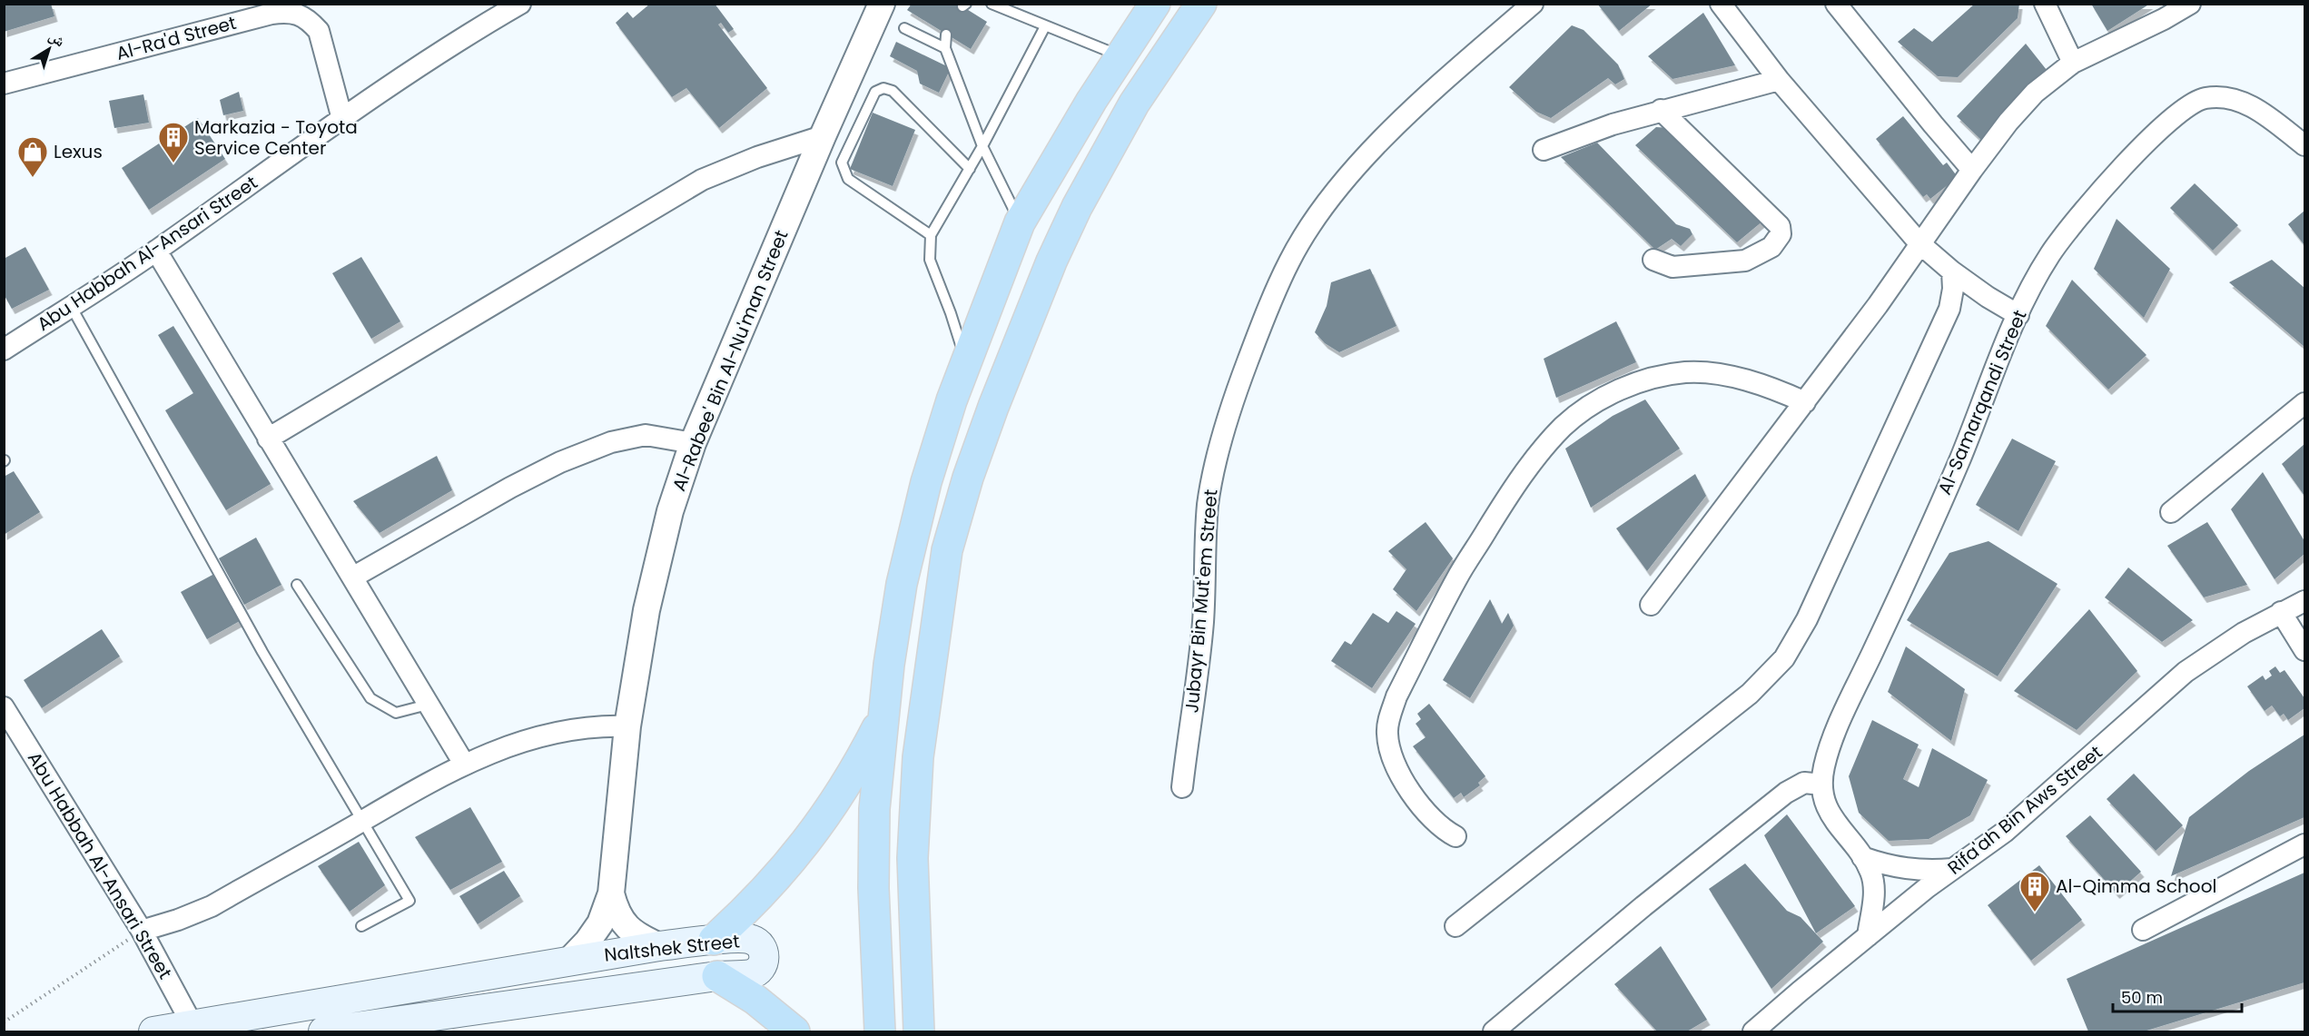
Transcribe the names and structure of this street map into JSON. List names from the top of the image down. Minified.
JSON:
{"streets":{"main road":["Naltshek Street"],"street":["Al-Ra'd Street","Abu Habbah Al-Ansari Street","Al-Rabee' Bin Al-Nu'man Street","Al-Samarqandi Street","Jubayr Bin Mut'em Street","Rifa'ah Bin Aws Street"]},"crossings":[["Al-Ra'd Street","Abu Habbah Al-Ansari Street"],["Abu Habbah Al-Ansari Street","Naltshek Street"],["Al-Rabee' Bin Al-Nu'man Street","Naltshek Street"],["Al-Samarqandi Street","Rifa'ah Bin Aws Street"]],"places":{"building":["Markazia - Toyota Service Center","Al-Qimma School"],"shop":["Lexus"]},"scale_bar":"50 m","north":"top right"}
